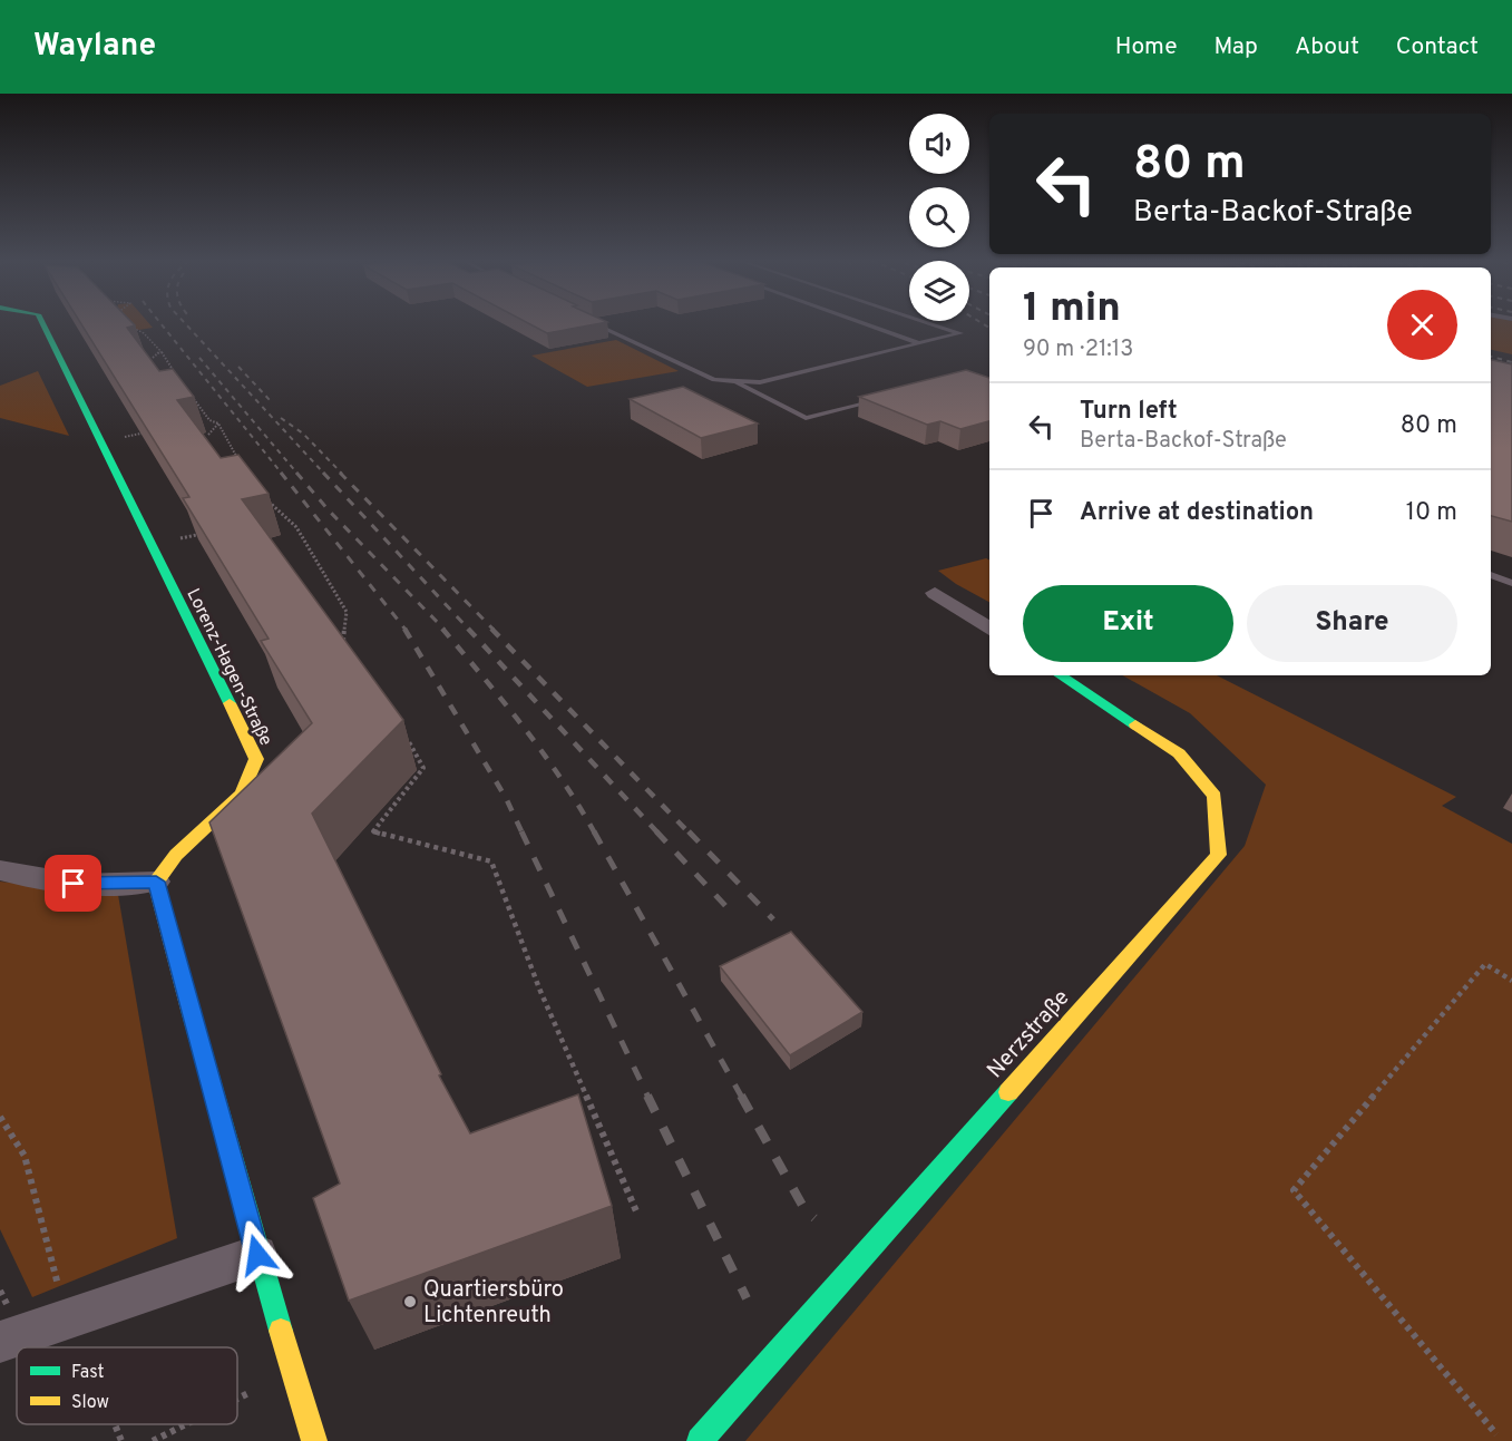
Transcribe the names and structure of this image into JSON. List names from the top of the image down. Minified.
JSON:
{"streets":{"street":["Lorenz-Hagen-Straße","Nerzstraße"]},"places":["Quartiersbüro Lichtenreuth"],"legend":["Fast","Slow"],"page":{"header":"Waylane","nav":["Home","Map","About","Contact"],"turn":["80 m","Berta-Backof-Straße"],"heading":["1 min","90 m · 21:13"],"list":[{"name":"Turn left","note":"Berta-Backof-Straße","value":"80 m"},{"name":"Arrive at destination","value":"10 m"}],"buttons":["Exit","Share"]}}
